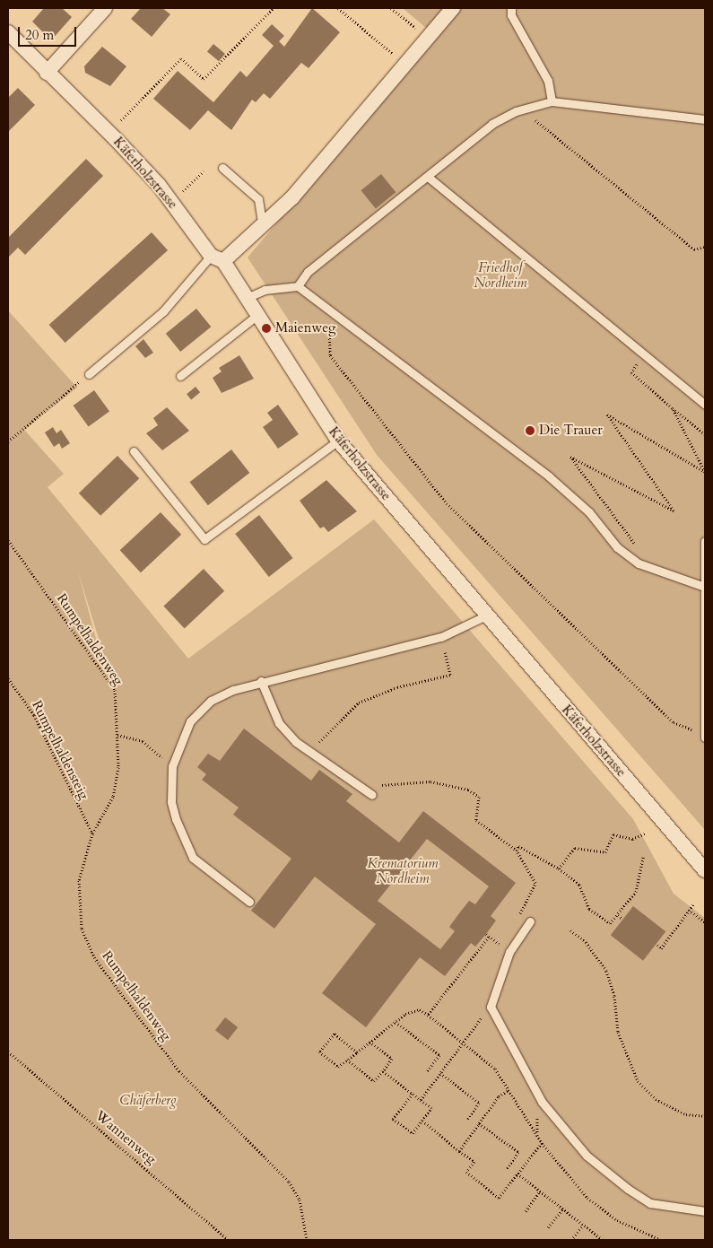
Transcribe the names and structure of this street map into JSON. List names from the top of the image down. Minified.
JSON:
{"streets":{"street":["Käferholzstrasse"],"path":["Rumpelhaldenweg","Rumpelhaldensteig","Wannenweg"]},"crossings":[["Rumpelhaldenweg","Rumpelhaldensteig"]],"parks":["Friedhof Nordheim","Krematorium Nordheim","Chäferberg"],"places":["Maienweg","Die Trauer"],"scale_bar":"20 m"}
